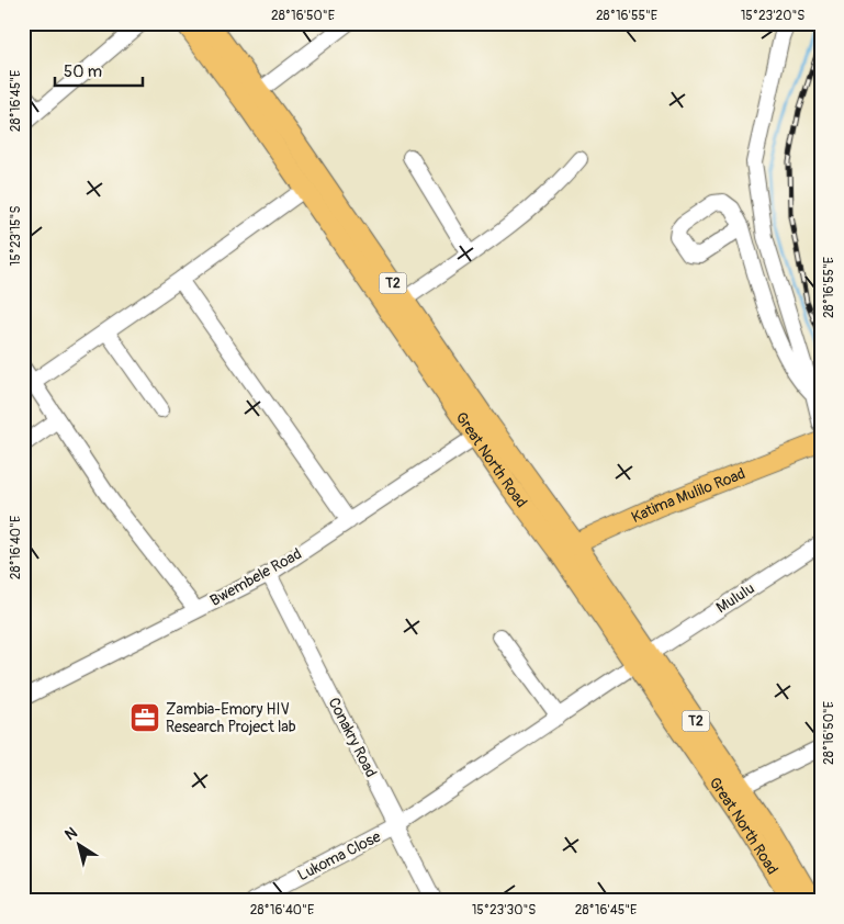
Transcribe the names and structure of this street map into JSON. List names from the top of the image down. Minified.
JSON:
{"streets":{"main road":["T2","Great North Road","Katima Mulilo Road"],"street":["Bwembele Road","Mululu","Conakry Road","Lukoma Close"]},"crossings":[["Great North Road","Katima Mulilo Road"],["Great North Road","Bwembele Road"],["Great North Road","Mululu"],["Great North Road","Lukoma Close"],["Bwembele Road","Conakry Road"],["Conakry Road","Lukoma Close"]],"places":{"office":["Zambia-Emory HIV Research Project lab"]},"scale_bar":"50 m","north":"top left","coordinates":["28°16'50\"E","28°16'55\"E","15°23'20\"S","28°16'45\"E","15°23'15\"S","28°16'40\"E","15°23'30\"S"]}
